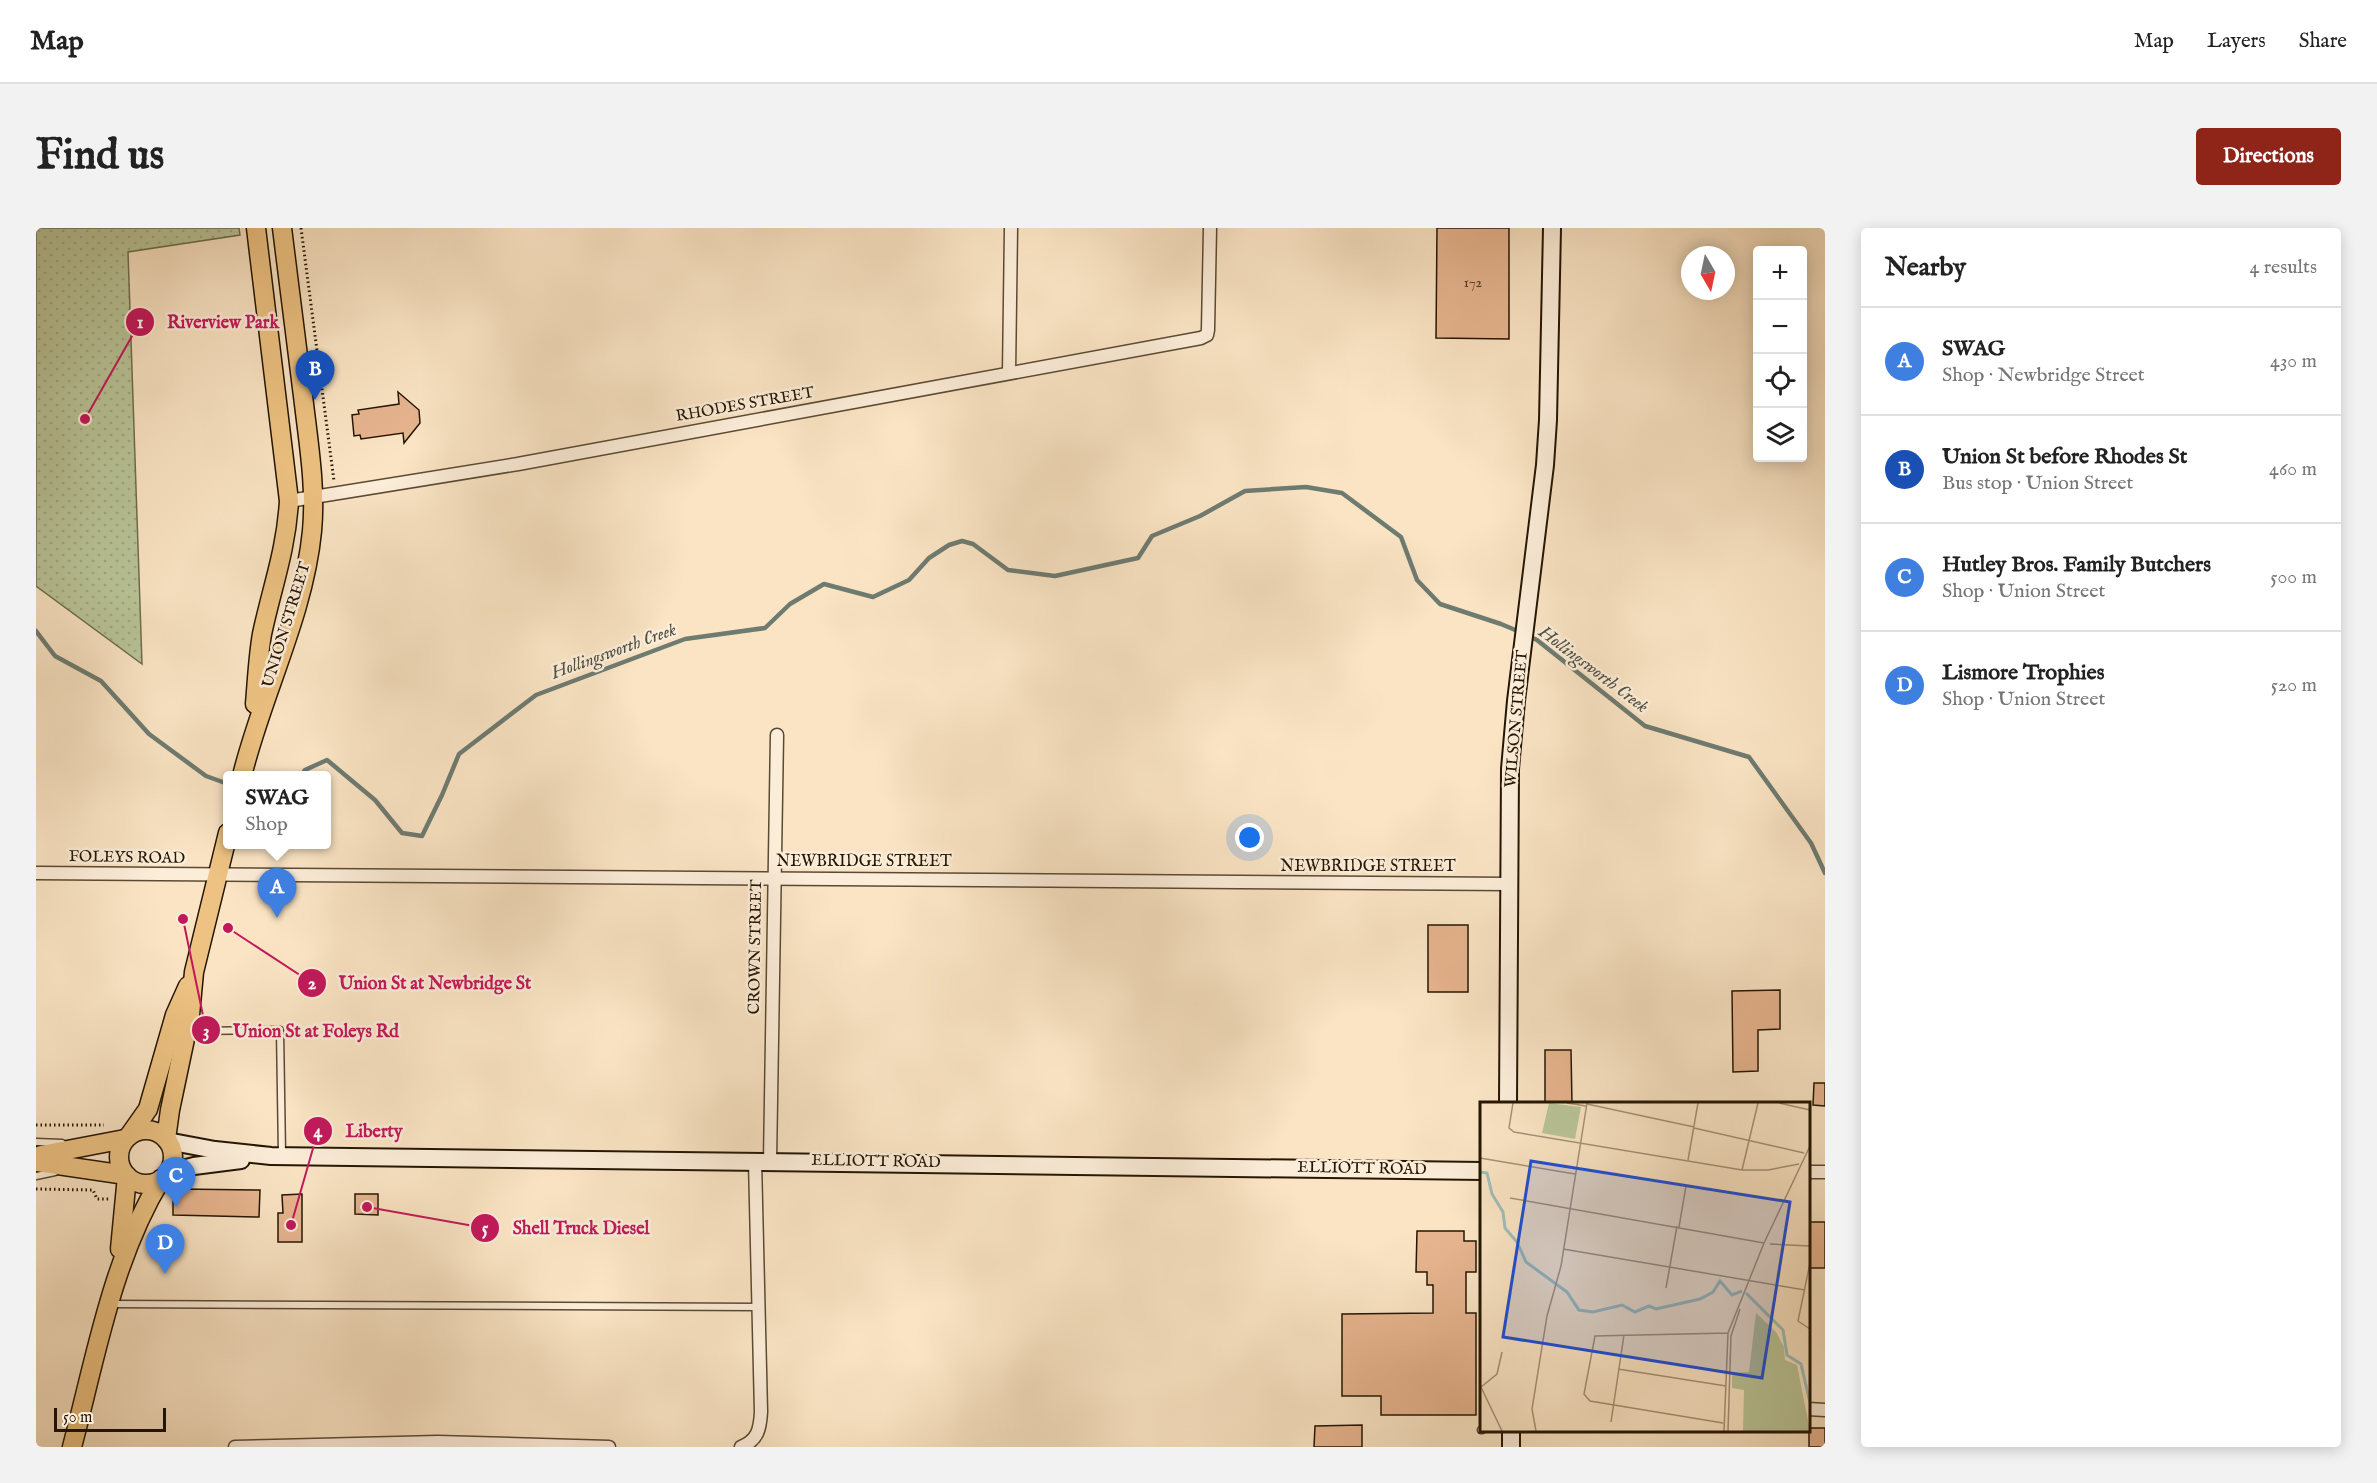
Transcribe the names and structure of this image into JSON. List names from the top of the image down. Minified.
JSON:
{"streets":{"main road":["UNION STREET"],"street":["RHODES STREET","WILSON STREET","FOLEYS ROAD","NEWBRIDGE STREET","CROWN STREET","ELLIOTT ROAD"]},"crossings":[["RHODES STREET","UNION STREET"],["WILSON STREET","NEWBRIDGE STREET"],["FOLEYS ROAD","NEWBRIDGE STREET"],["NEWBRIDGE STREET","CROWN STREET"],["CROWN STREET","ELLIOTT ROAD"]],"water":["Hollingsworth Creek"],"places":["Riverview Park","Union St at Foleys Rd","Union St at Newbridge St","Shell Truck Diesel","Liberty"],"house_numbers":["172"],"scale_bar":"50 m","north":"bottom","page":{"header":"Map","nav":["Map","Layers","Share"],"buttons":"Directions","title":"Find us","heading":["Nearby","4 results"],"map_buttons":["+","−"],"list":[{"mark":"A","name":"SWAG","note":"Shop · Newbridge Street","value":"430 m"},{"mark":"B","name":"Union St before Rhodes St","note":"Bus stop · Union Street","value":"460 m"},{"mark":"C","name":"Hutley Bros. Family Butchers","note":"Shop · Union Street","value":"500 m"},{"mark":"D","name":"Lismore Trophies","note":"Shop · Union Street","value":"520 m"}],"pins":["B","A","C","D"],"popup":["SWAG","Shop"],"scale":"50 m"}}
